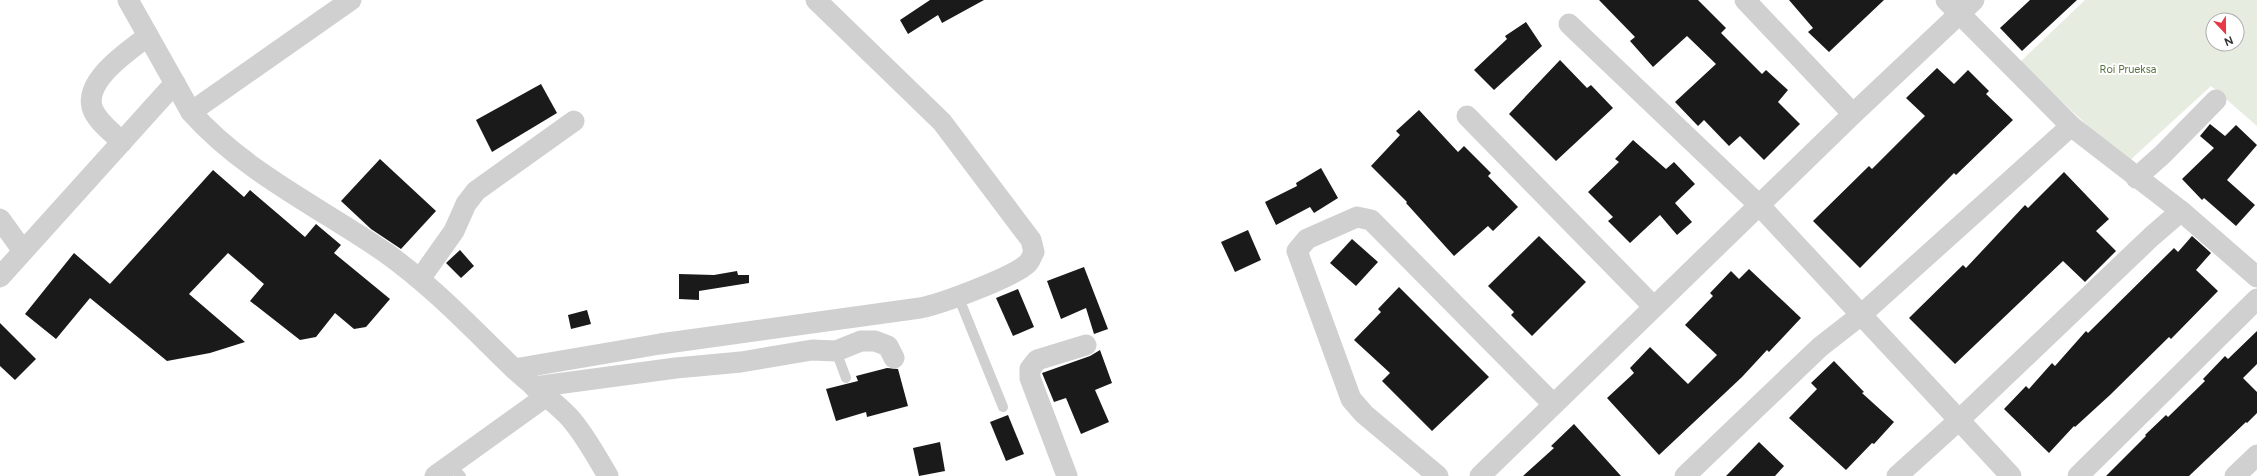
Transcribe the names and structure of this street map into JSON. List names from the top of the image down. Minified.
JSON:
{"parks":["Roi Prueksa"],"north":"bottom"}
